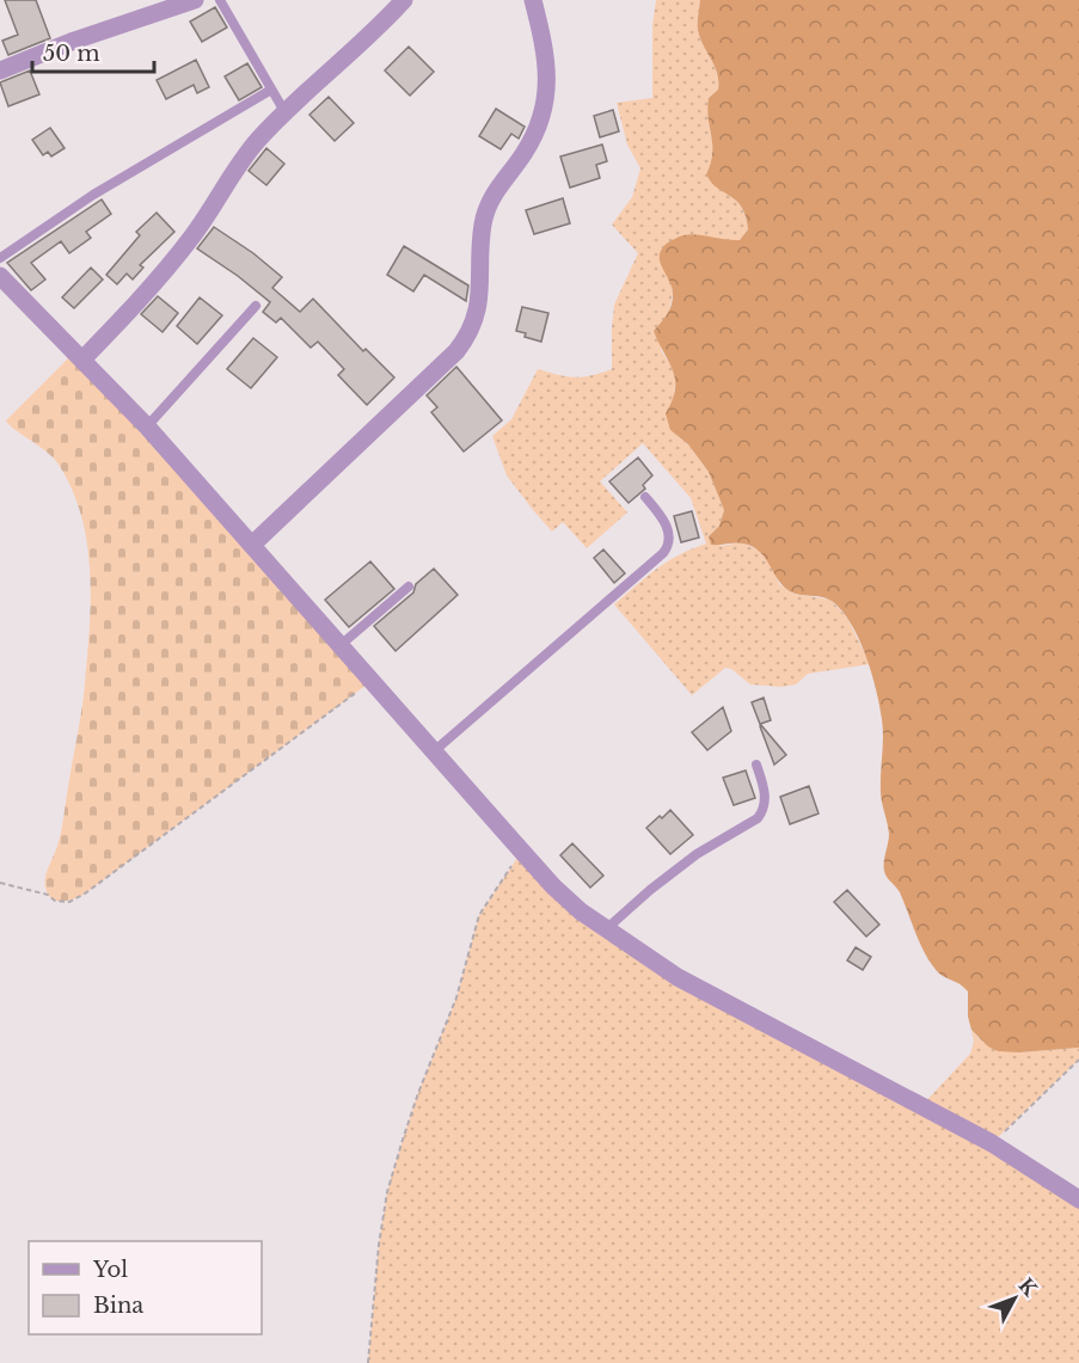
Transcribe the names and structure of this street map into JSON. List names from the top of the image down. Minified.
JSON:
{"legend":["Yol","Bina"],"scale_bar":"50 m","north":"top right"}
